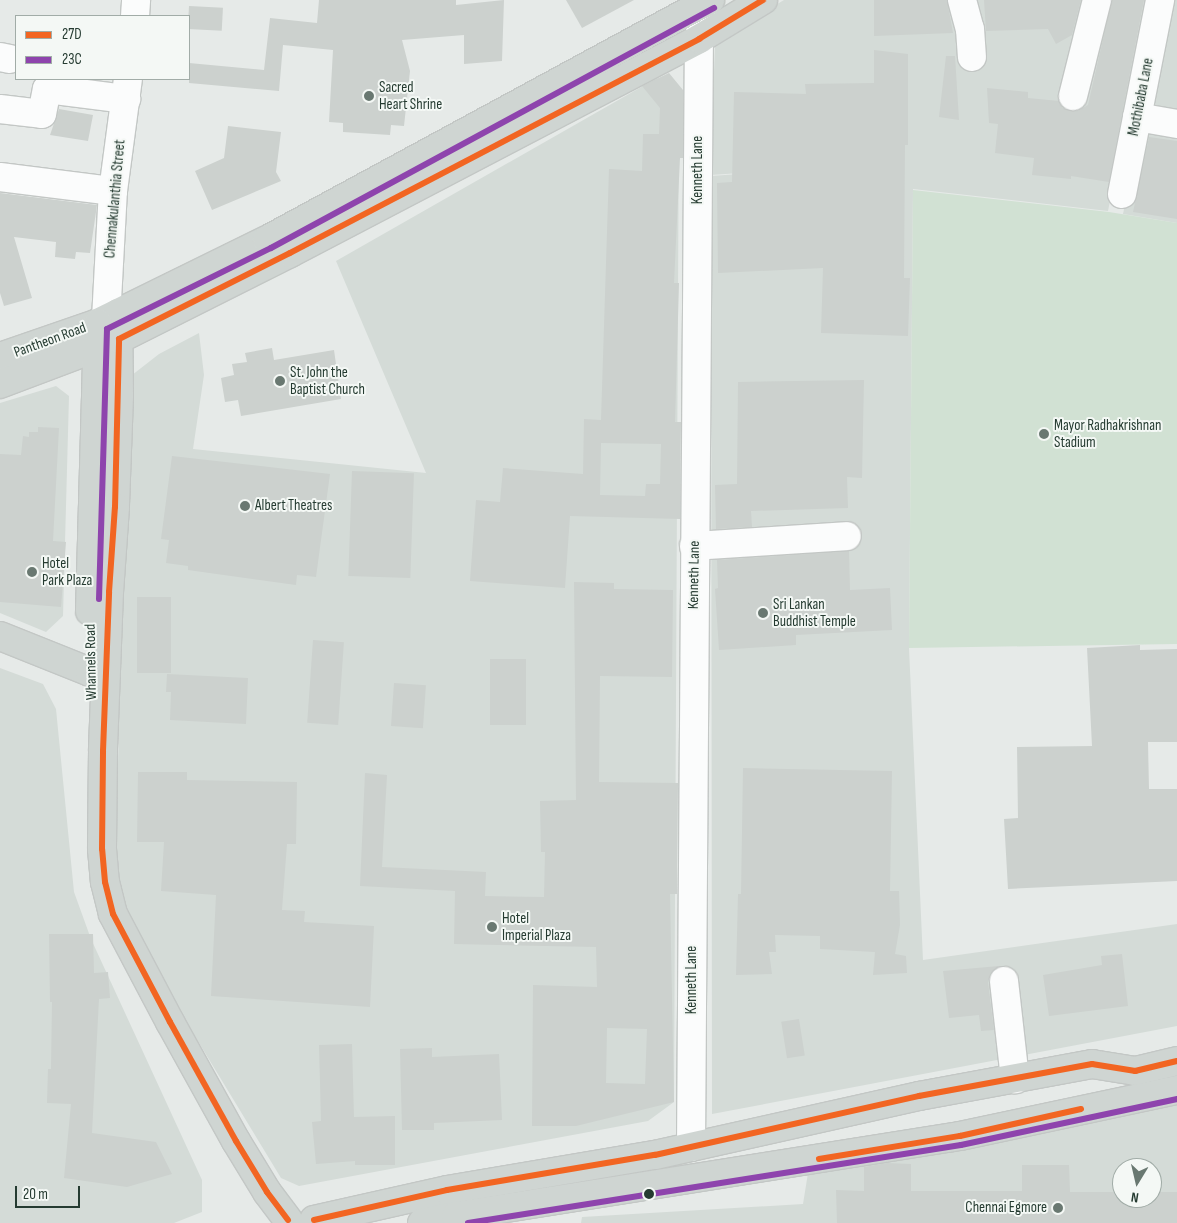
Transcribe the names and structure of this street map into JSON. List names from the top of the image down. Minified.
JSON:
{"streets":{"main road":["Pantheon Road","Whannels Road"],"street":["Mothibaba Lane","Kenneth Lane","Chennakulanthia Street"]},"crossings":[["Kenneth Lane","Pantheon Road"],["Chennakulanthia Street","Pantheon Road"],["Chennakulanthia Street","Whannels Road"],["Pantheon Road","Whannels Road"]],"places":["Sacred Heart Shrine","St. John the Baptist Church","Mayor Radhakrishnan Stadium","Albert Theatres","Hotel Park Plaza","Sri Lankan Buddhist Temple","Hotel Imperial Plaza","Chennai Egmore"],"lines":["transit line 27D","transit line 23C"],"legend":["27D","23C"],"scale_bar":"20 m","north":"bottom"}
